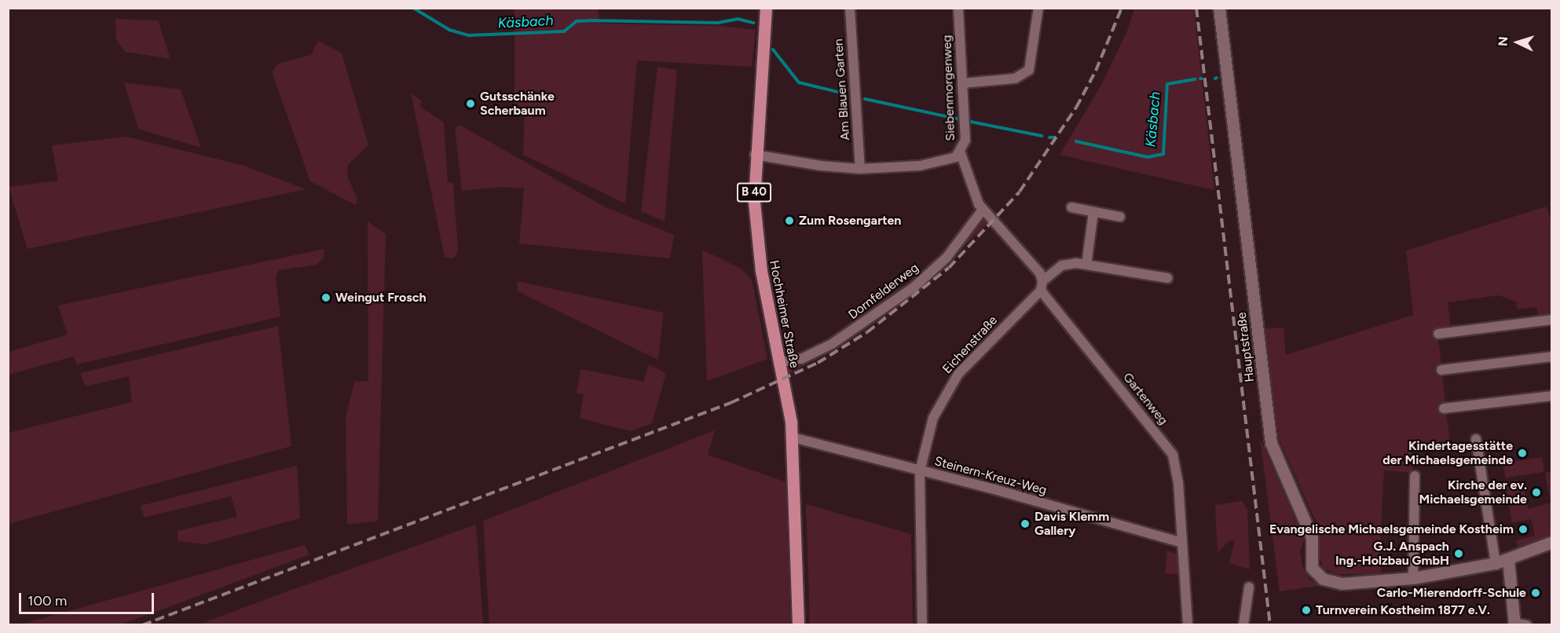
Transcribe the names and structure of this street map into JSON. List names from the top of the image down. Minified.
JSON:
{"streets":{"main road":["B 40","Hochheimer Straße"],"street":["Siebenmorgenweg","Am Blauen Garten","Dornfelderweg","Eichenstraße","Hauptstraße","Gartenweg","Steinern-Kreuz-Weg"]},"crossings":[["Siebenmorgenweg","Am Blauen Garten"],["Siebenmorgenweg","Hochheimer Straße"],["Siebenmorgenweg","Gartenweg"],["Dornfelderweg","Hochheimer Straße"],["Dornfelderweg","Gartenweg"],["Hochheimer Straße","Steinern-Kreuz-Weg"],["Eichenstraße","Gartenweg"],["Eichenstraße","Steinern-Kreuz-Weg"],["Gartenweg","Steinern-Kreuz-Weg"]],"water":["Käsbach"],"places":["Gutsschänke Scherbaum","Zum Rosengarten","Weingut Frosch","Kindertagesstätte der Michaelsgemeinde","Kirche der ev. Michaelsgemeinde","Davis Klemm Gallery","Evangelische Michaelsgemeinde Kostheim","G.J. Anspach Ing.-Holzbau GmbH","Carlo-Mierendorff-Schule","Turnverein Kostheim 1877 e.V."],"scale_bar":"100 m","north":"left"}
